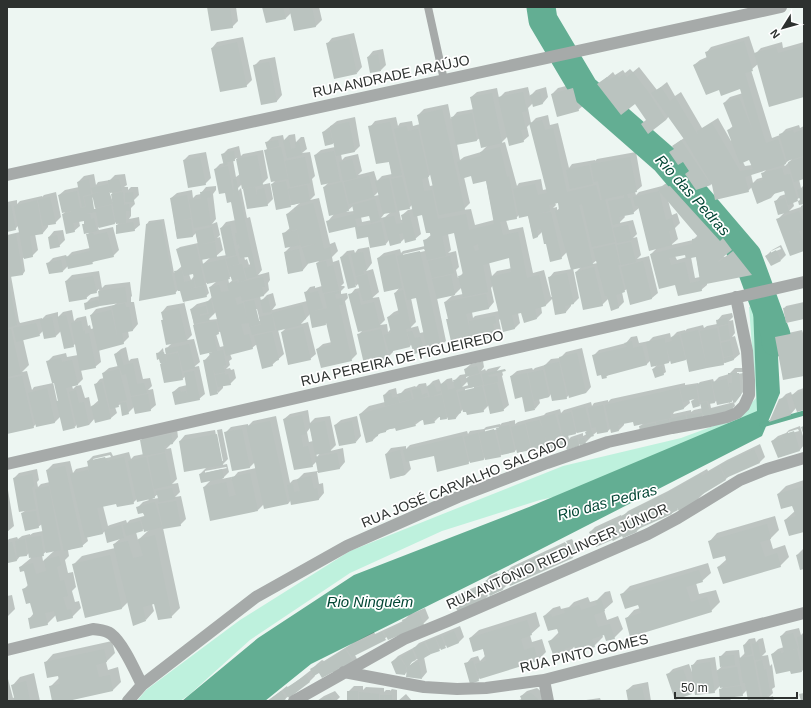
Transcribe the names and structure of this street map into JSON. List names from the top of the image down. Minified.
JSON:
{"streets":{"street":["RUA ANDRADE ARAÚJO","RUA PEREIRA DE FIGUEIREDO","RUA JOSÉ CARVALHO SALGADO","RUA ANTÔNIO RIEDLINGER JÚNIOR","RUA PINTO GOMES"]},"crossings":[["RUA PEREIRA DE FIGUEIREDO","RUA JOSÉ CARVALHO SALGADO"],["RUA ANTÔNIO RIEDLINGER JÚNIOR","RUA PINTO GOMES"]],"water":["Rio das Pedras","Rio Ninguém"],"scale_bar":"50 m","north":"bottom left"}
